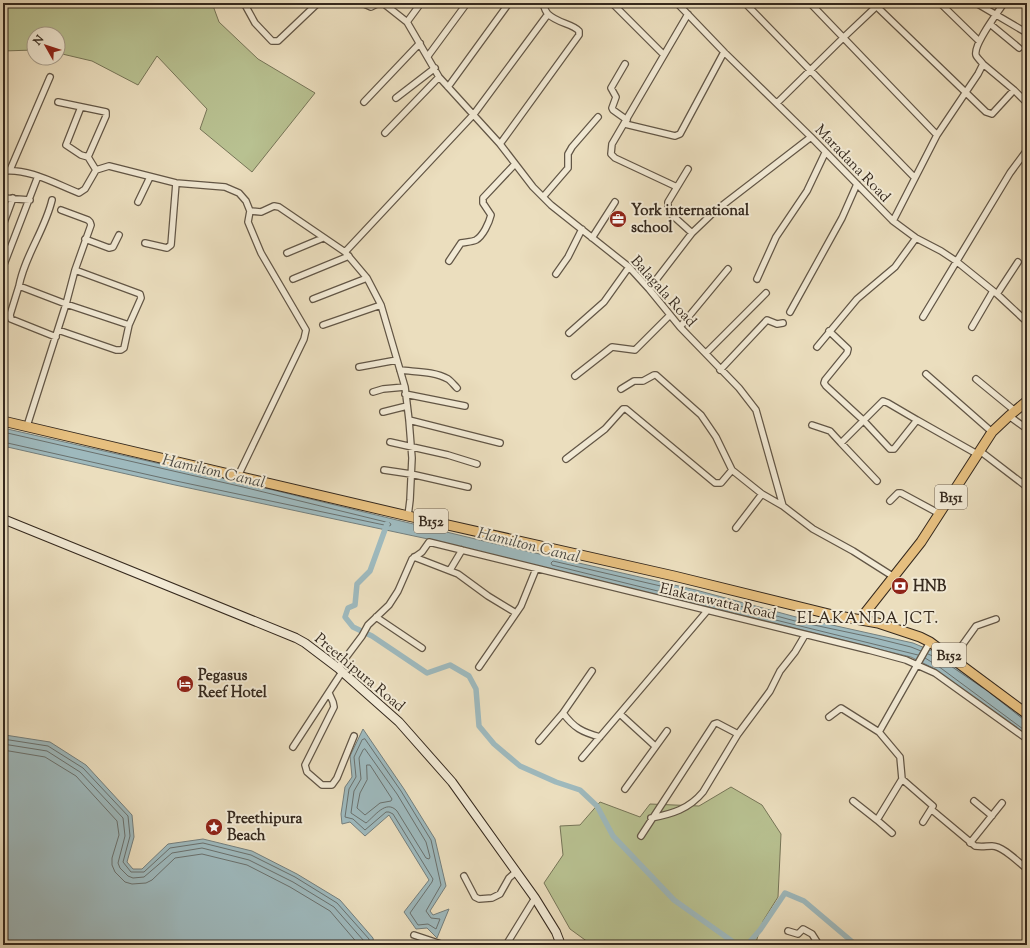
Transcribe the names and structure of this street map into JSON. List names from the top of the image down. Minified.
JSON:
{"streets":{"main road":["B151","B152"],"street":["Maradana Road","Balagala Road","Elakatawatta Road","Preethipura Road"]},"crossings":[["B151","B152"]],"districts":["ELAKANDA JCT."],"water":["Hamilton Canal"],"places":{"office":["York international school"],"bank":["HNB"],"hotel":["Pegasus Reef Hotel"],"place":["Preethipura Beach"]},"north":"top left"}
